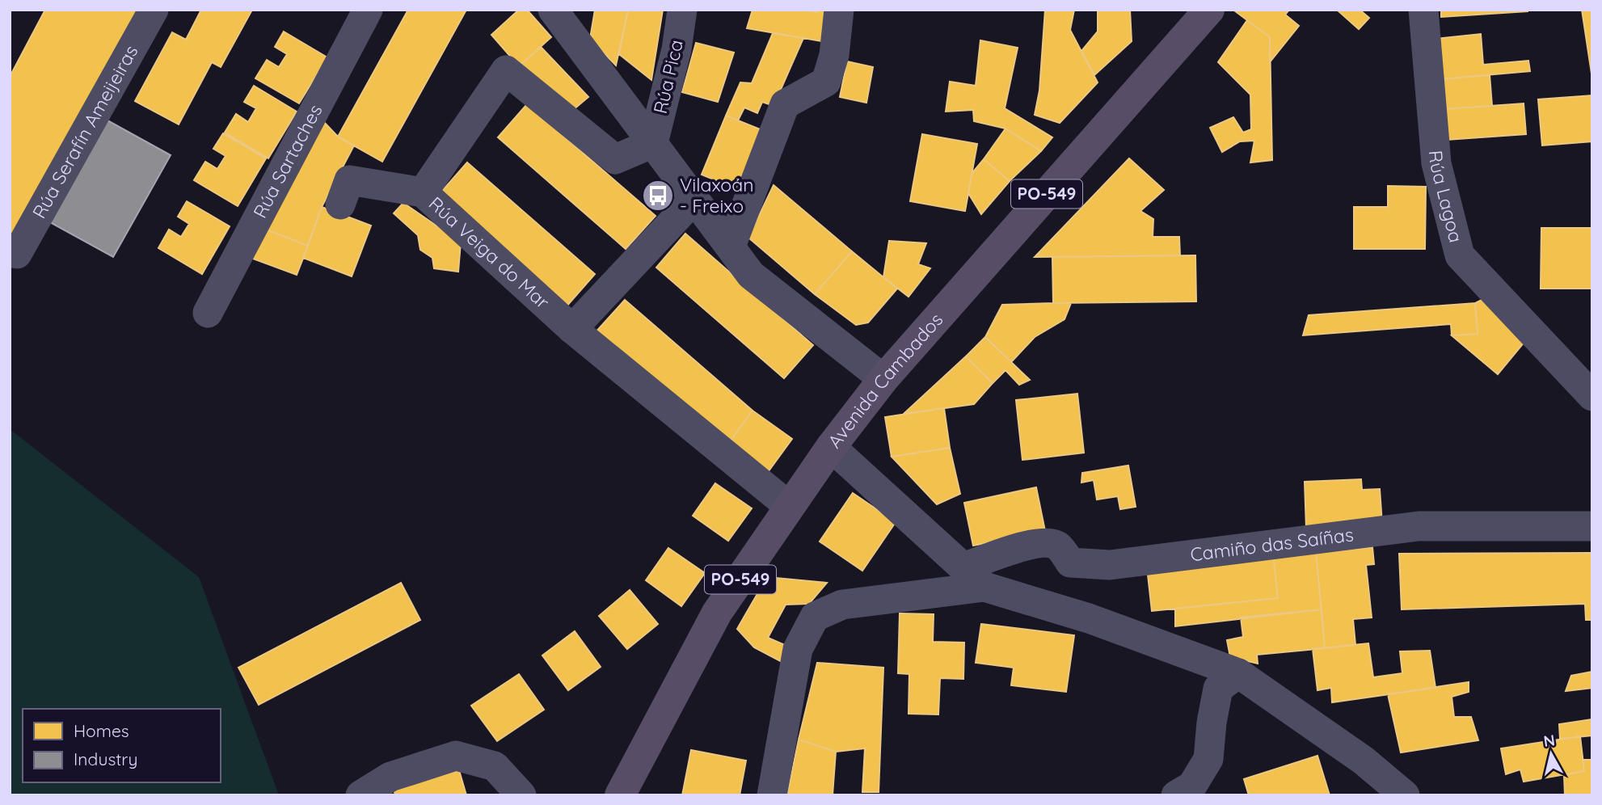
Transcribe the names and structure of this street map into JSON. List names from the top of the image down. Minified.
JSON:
{"streets":{"main road":["PO-549","Avenida Cambados"],"street":["Rúa Pica","Rúa Serafín Ameijeiras","Rúa Sartaches","Rúa Lagoa","Rúa Veiga do Mar","Camiño das Saíñas"]},"crossings":[["Rúa Pica","Rúa Veiga do Mar"],["Rúa Veiga do Mar","Avenida Cambados"],["Avenida Cambados","Camiño das Saíñas"]],"places":{"bus stop":["Vilaxoán - Freixo"]},"legend":["Homes","Industry"],"north":"top"}
